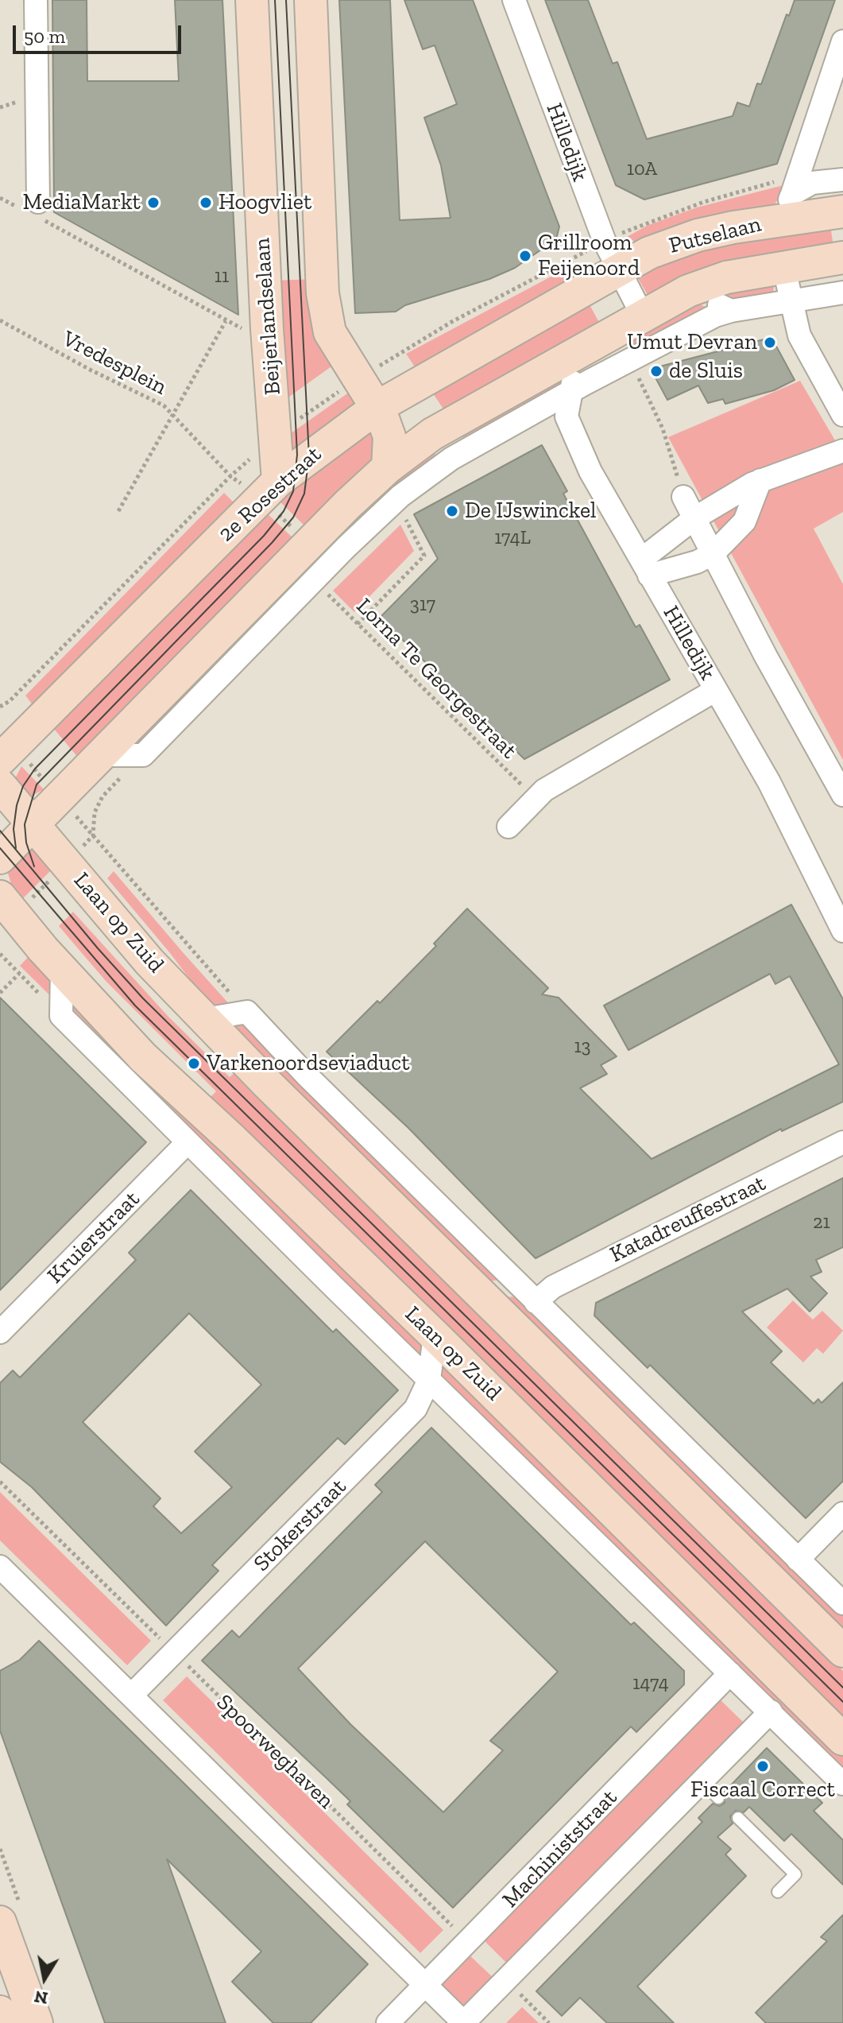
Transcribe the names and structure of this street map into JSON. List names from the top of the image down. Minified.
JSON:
{"streets":{"main road":["Putselaan","Beijerlandselaan","2e Rosestraat","Laan op Zuid"],"street":["Hilledijk","Katadreuffestraat","Kruierstraat","Stokerstraat","Machiniststraat"],"path":["Vredesplein","Lorna Te Georgestraat","Spoorweghaven"]},"crossings":[["Hilledijk","Putselaan"],["Hilledijk","2e Rosestraat"],["Putselaan","2e Rosestraat"],["Beijerlandselaan","2e Rosestraat"],["Vredesplein","2e Rosestraat"],["Laan op Zuid","Kruierstraat"],["Laan op Zuid","Stokerstraat"],["Laan op Zuid","Machiniststraat"],["Stokerstraat","Spoorweghaven"],["Spoorweghaven","Machiniststraat"]],"places":["MediaMarkt","Hoogvliet","Grillroom Feijenoord","Umut Devran","de Sluis","De IJswinckel","Varkenoordseviaduct","Fiscaal Correct"],"house_numbers":["10A","11","174L","317","13","21","1474"],"scale_bar":"50 m","north":"bottom"}
